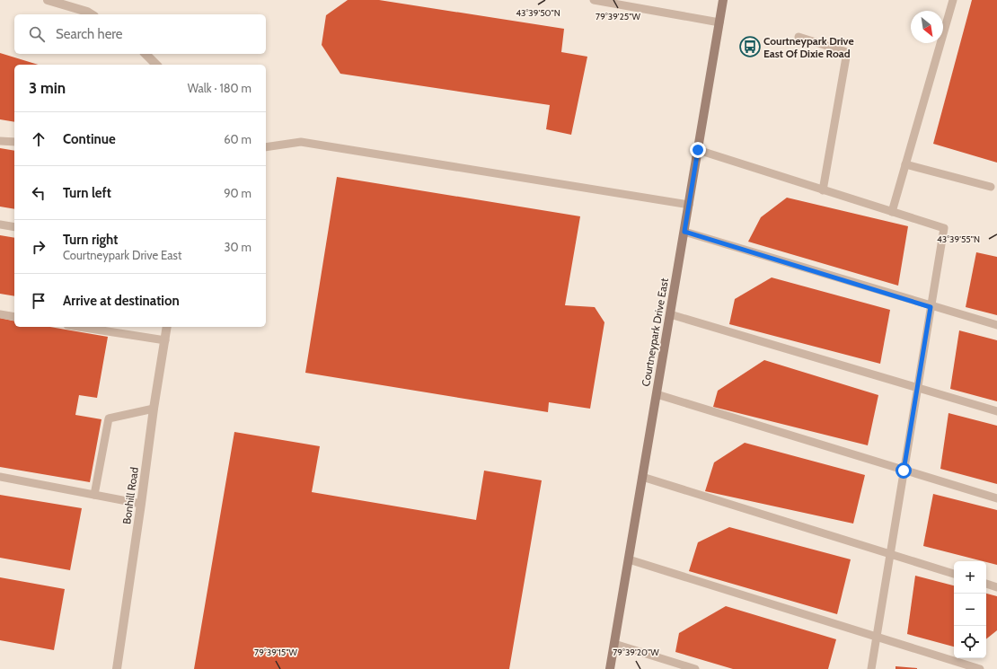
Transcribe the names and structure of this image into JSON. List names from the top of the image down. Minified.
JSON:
{"streets":{"street":["Courtneypark Drive East","Bonhill Road"]},"places":{"bus stop":["Courtneypark Drive East Of Dixie Road"]},"north":"bottom right","page":{"search":"Search here","heading":["3 min","Walk · 180 m"],"list":[["Continue","60 m"],["Turn left","90 m"],["Turn right","Courtneypark Drive East","30 m"],"Arrive at destination"],"map_buttons":["+","−"]},"coordinates":["43°39'50\"N","79°39'25\"W","43°39'55\"N","79°39'15\"W","79°39'20\"W"]}
